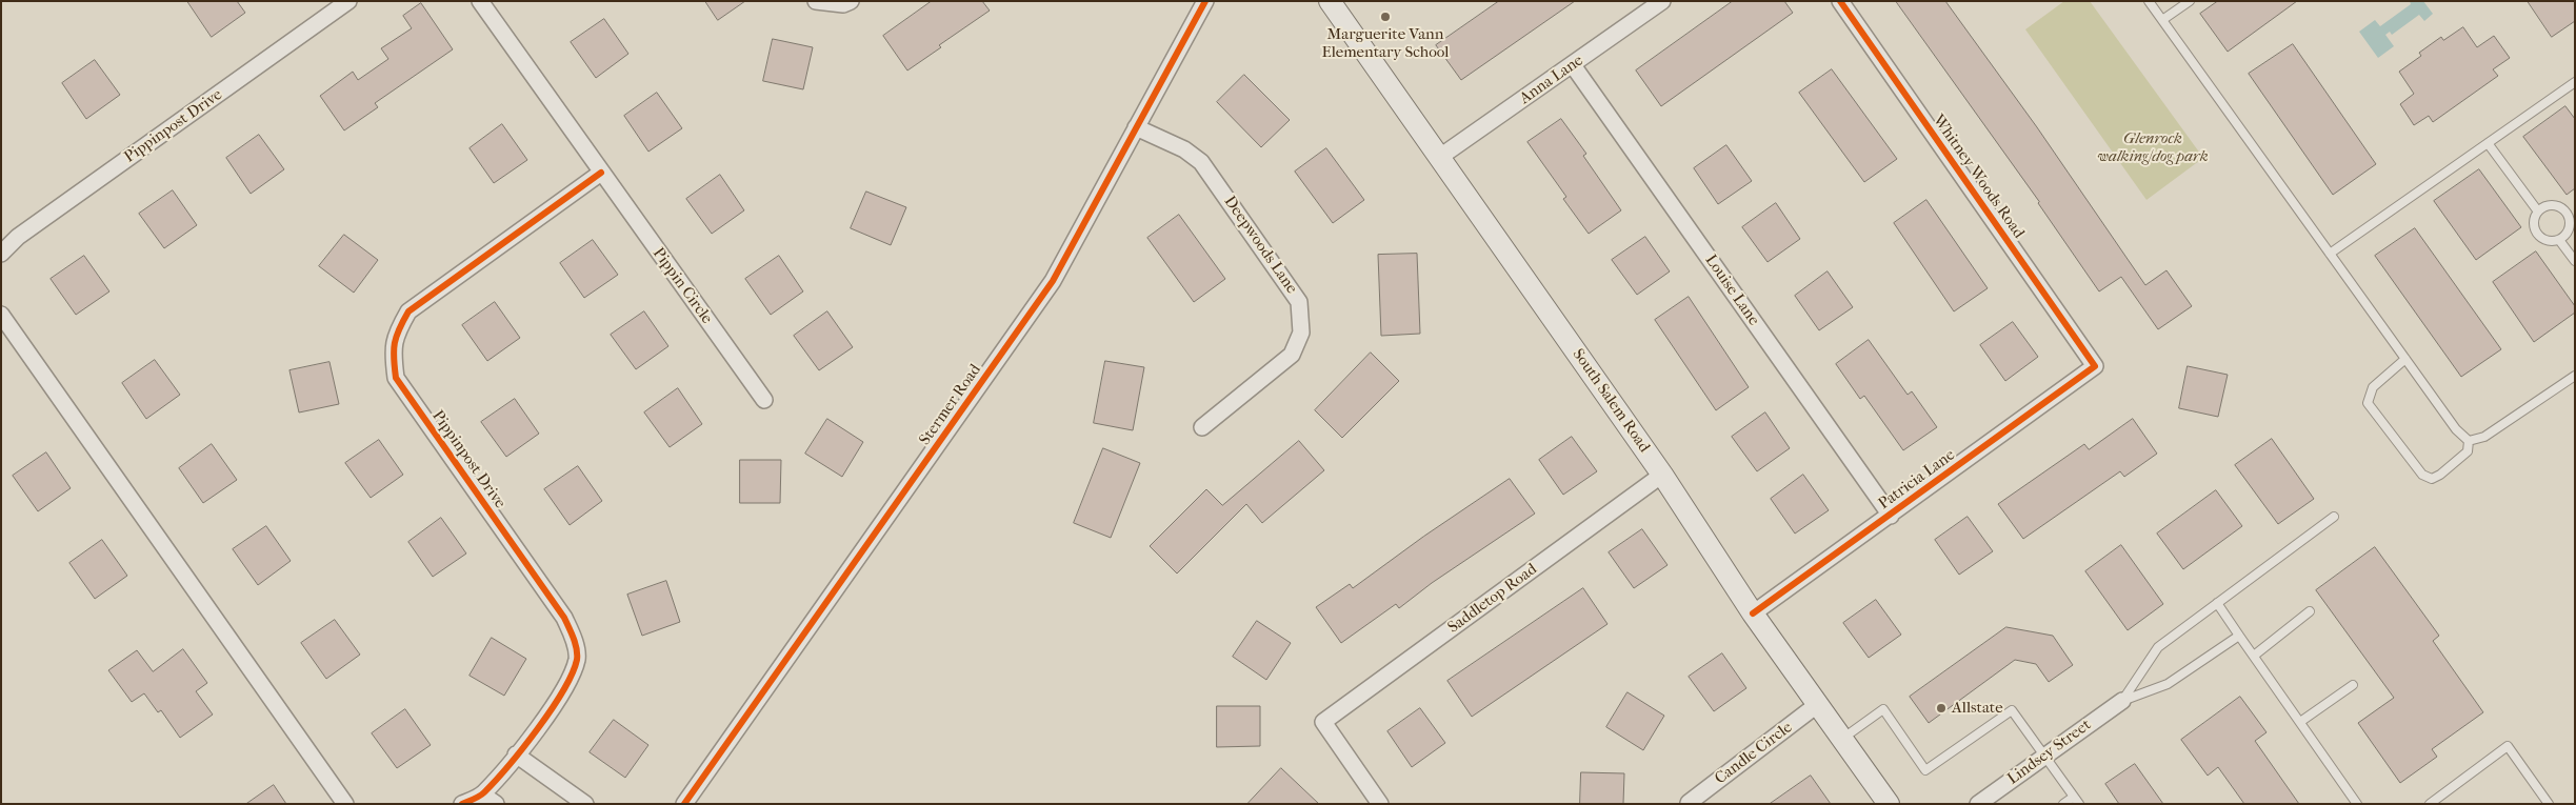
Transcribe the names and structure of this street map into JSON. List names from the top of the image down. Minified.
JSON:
{"streets":{"main road":["South Salem Road"],"street":["Anna Lane","Pippinpost Drive","Whitney Woods Road","Deepwoods Lane","Pippin Circle","Louise Lane","Stermer Road","Patricia Lane","Saddletop Road","Lindsey Street","Candle Circle"]},"crossings":[["Anna Lane","Louise Lane"],["Anna Lane","South Salem Road"],["Pippinpost Drive","Pippin Circle"],["Whitney Woods Road","Patricia Lane"],["Deepwoods Lane","Stermer Road"],["Louise Lane","Patricia Lane"],["South Salem Road","Patricia Lane"],["South Salem Road","Saddletop Road"],["South Salem Road","Candle Circle"]],"parks":["Glenrock walking/dog park"],"places":["Marguerite Vann Elementary School","Allstate"]}
